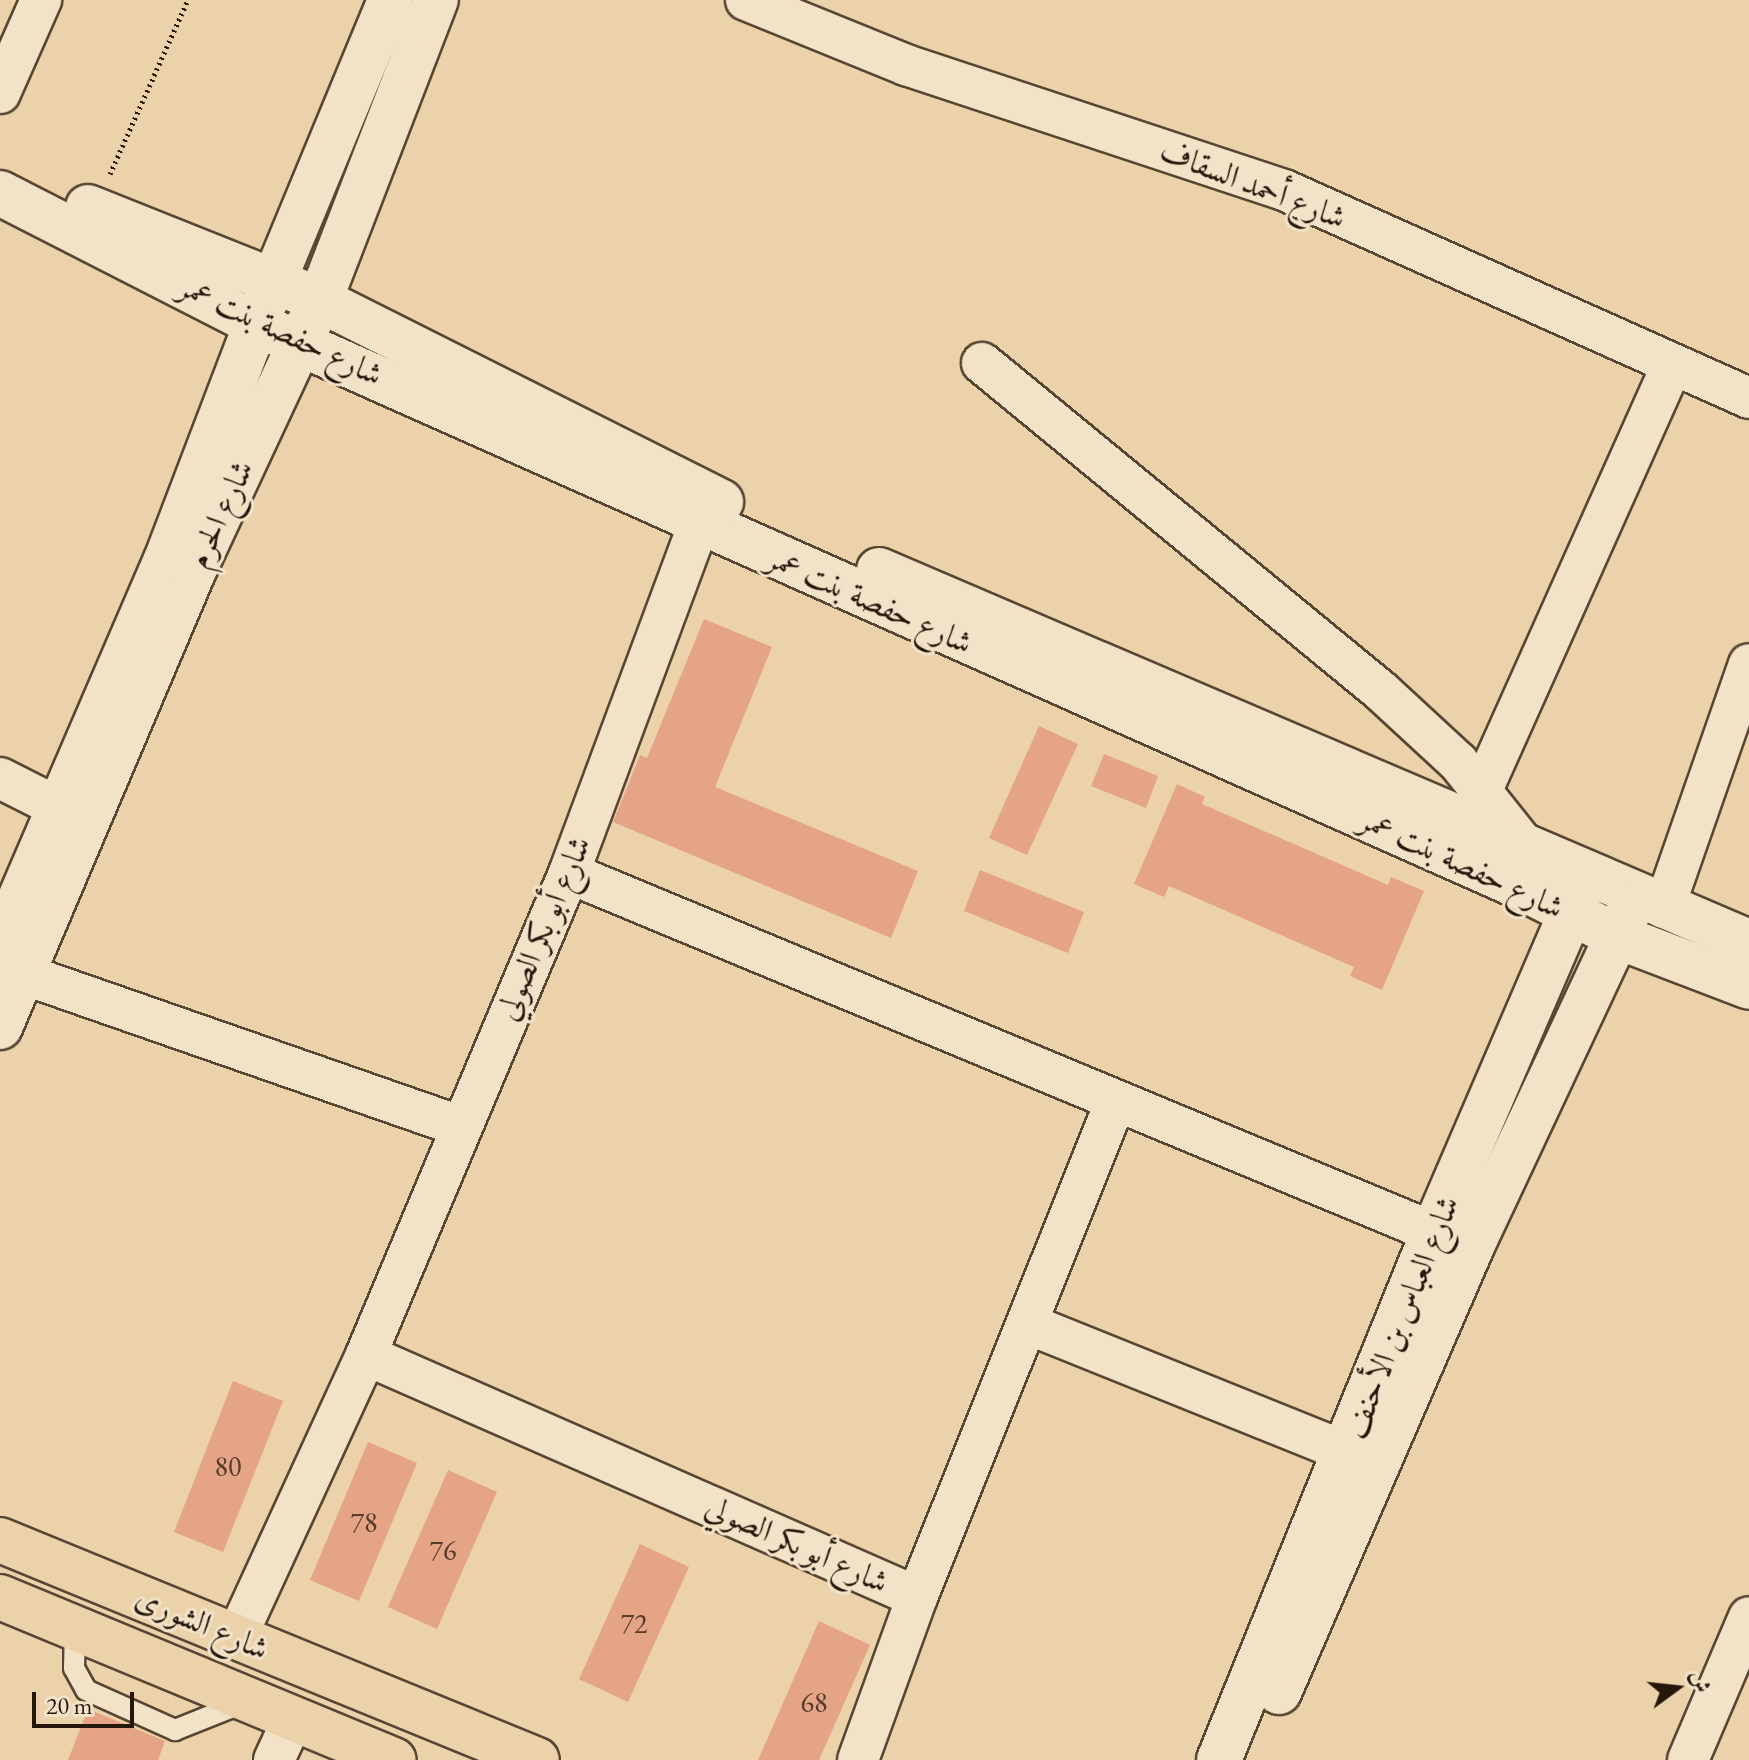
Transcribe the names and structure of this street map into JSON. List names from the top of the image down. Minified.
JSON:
{"streets":{"main road":["شارع الشورى"],"street":["شارع أحمد السقاف","شارع حفصة بنت عمر","شارع الحرم","شارع أبو بكر الصولي","شارع العباس بن الأحنف"]},"crossings":[["شارع حفصة بنت عمر","شارع الحرم"],["شارع حفصة بنت عمر","شارع أبو بكر الصولي"],["شارع حفصة بنت عمر","شارع العباس بن الأحنف"],["شارع أبو بكر الصولي","شارع الشورى"]],"house_numbers":["80","78","76","72","68"],"scale_bar":"20 m","north":"right"}
